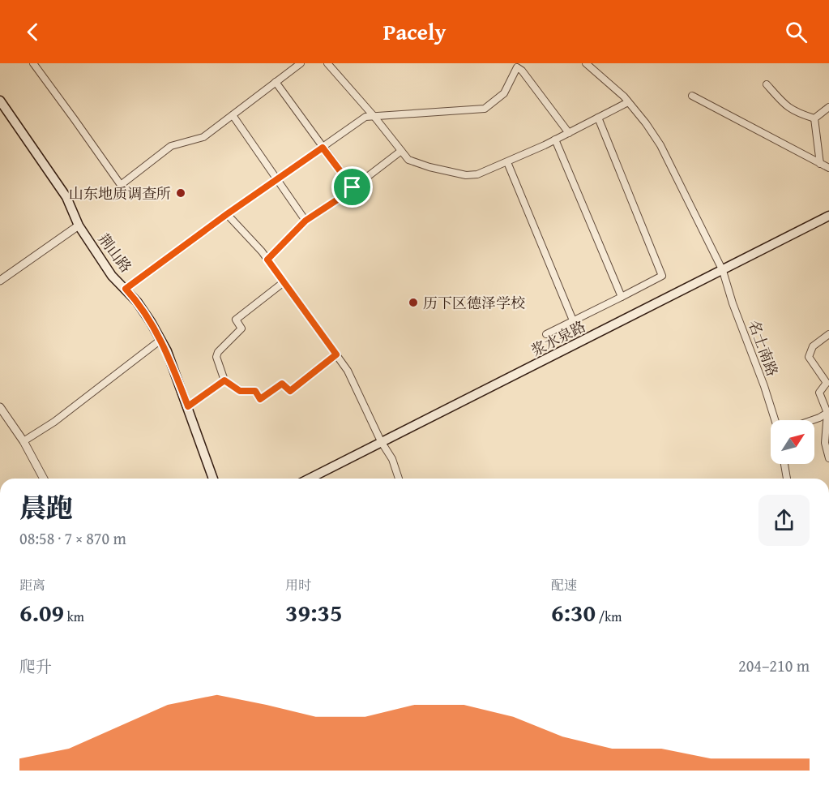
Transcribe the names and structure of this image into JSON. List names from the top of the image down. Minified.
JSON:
{"streets":{"main road":["荆山路","浆水泉路"],"street":["名士南路"]},"crossings":[["浆水泉路","名士南路"]],"places":["山东地质调查所","历下区德泽学校"],"north":"top right","page":{"header":"Pacely","heading":["晨跑","08:58 · 7 × 870 m"],"stats":[["距离","6.09 km"],["用时","39:35"],["配速","6:30 /km"]],"chart":["爬升","204–210 m"]}}
